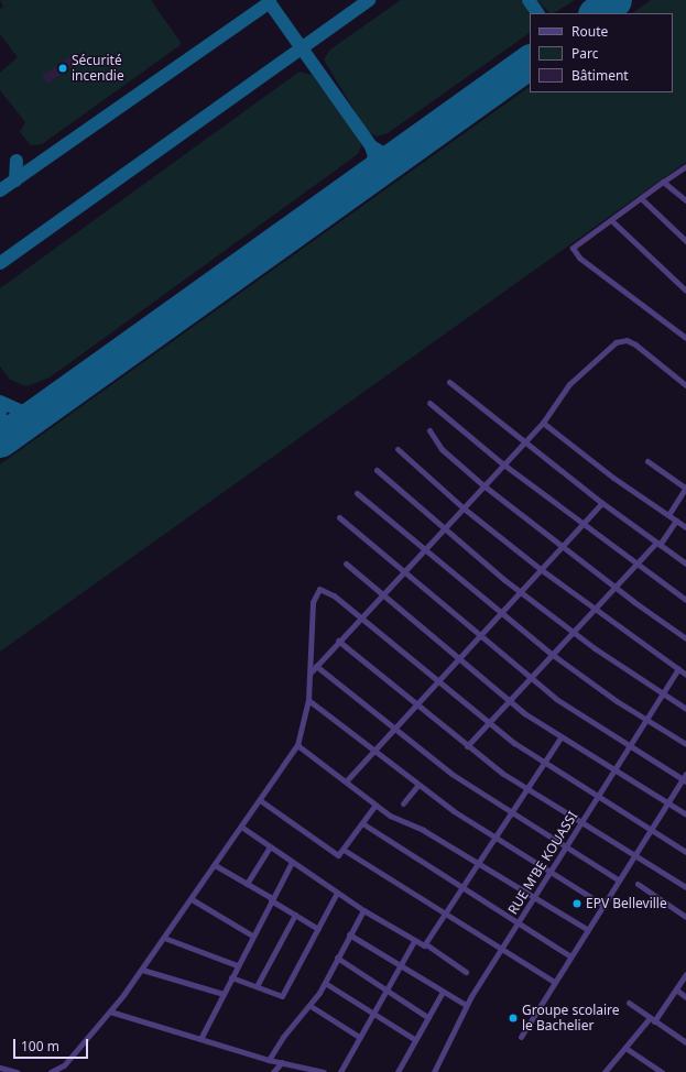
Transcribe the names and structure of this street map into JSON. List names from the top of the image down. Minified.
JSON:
{"streets":{"street":["RUE M'BE KOUASSI"]},"places":["Sécurité incendie","EPV Belleville","Groupe scolaire le Bachelier"],"legend":["Route","Parc","Bâtiment"],"scale_bar":"100 m"}
